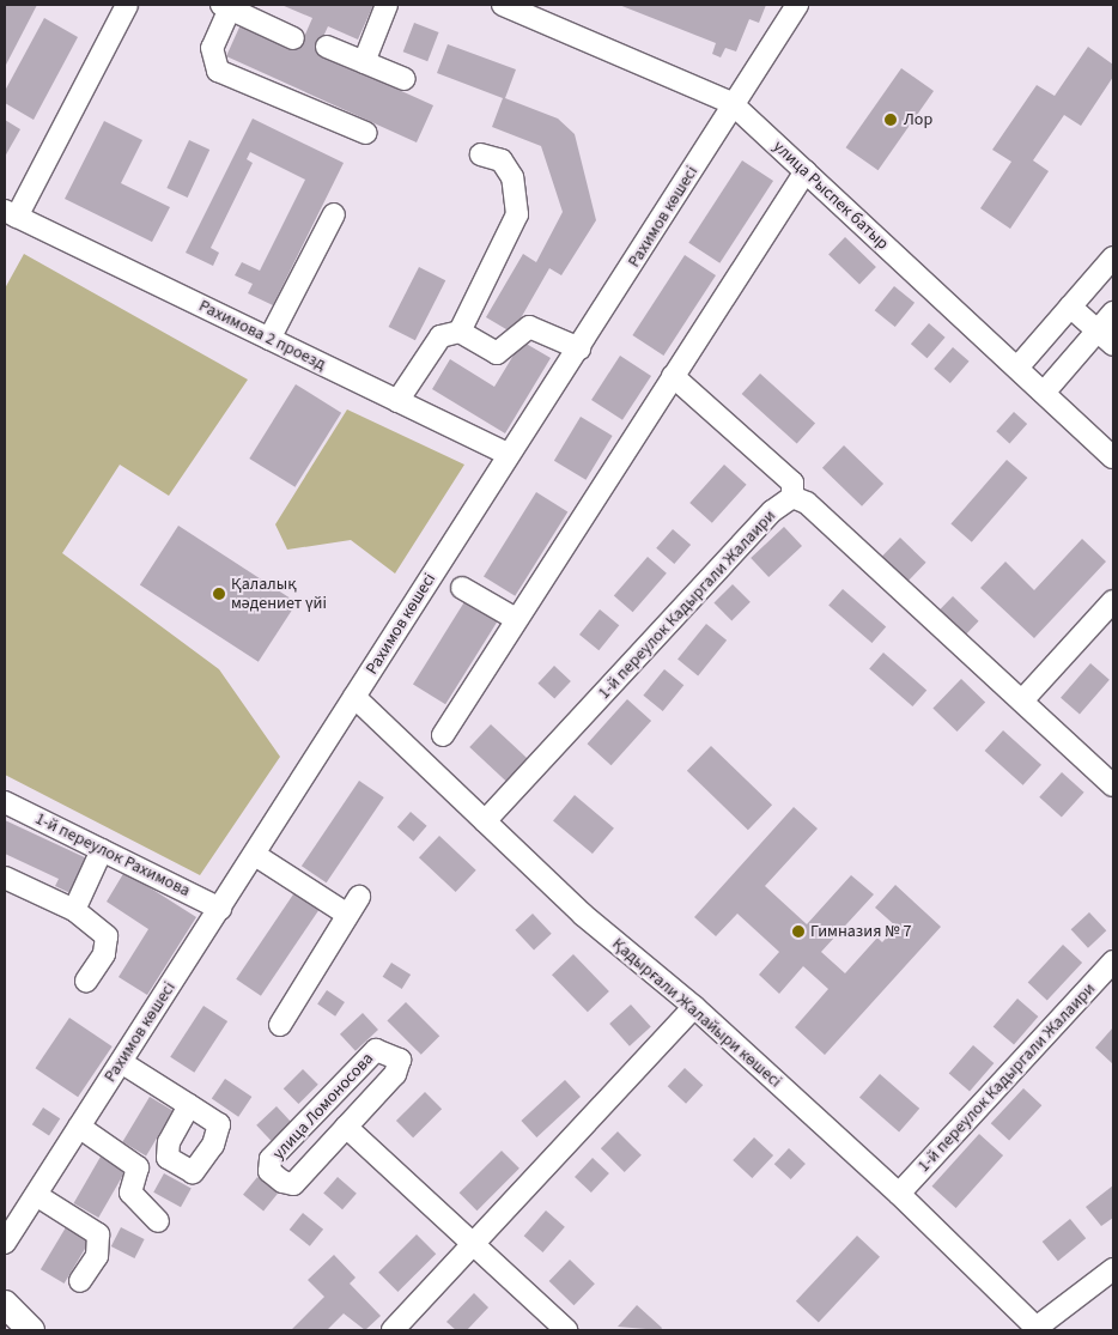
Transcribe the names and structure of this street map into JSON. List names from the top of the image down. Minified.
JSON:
{"streets":{"street":["улица Рыспек батыр","Рахимов көшесі","Рахимова 2 проезд","1-й переулок Кадыргали Жалаири","1-й переулок Рахимова","Қадырғали Жалайыри көшесі","улица Ломоносова"]},"crossings":[["улица Рыспек батыр","Рахимов көшесі"],["Рахимов көшесі","Рахимова 2 проезд"],["Рахимов көшесі","1-й переулок Рахимова"],["Рахимов көшесі","Қадырғали Жалайыри көшесі"],["1-й переулок Кадыргали Жалаири","Қадырғали Жалайыри көшесі"]],"places":["Лор","Қалалық мәдениет үйі","Гимназия № 7"]}
